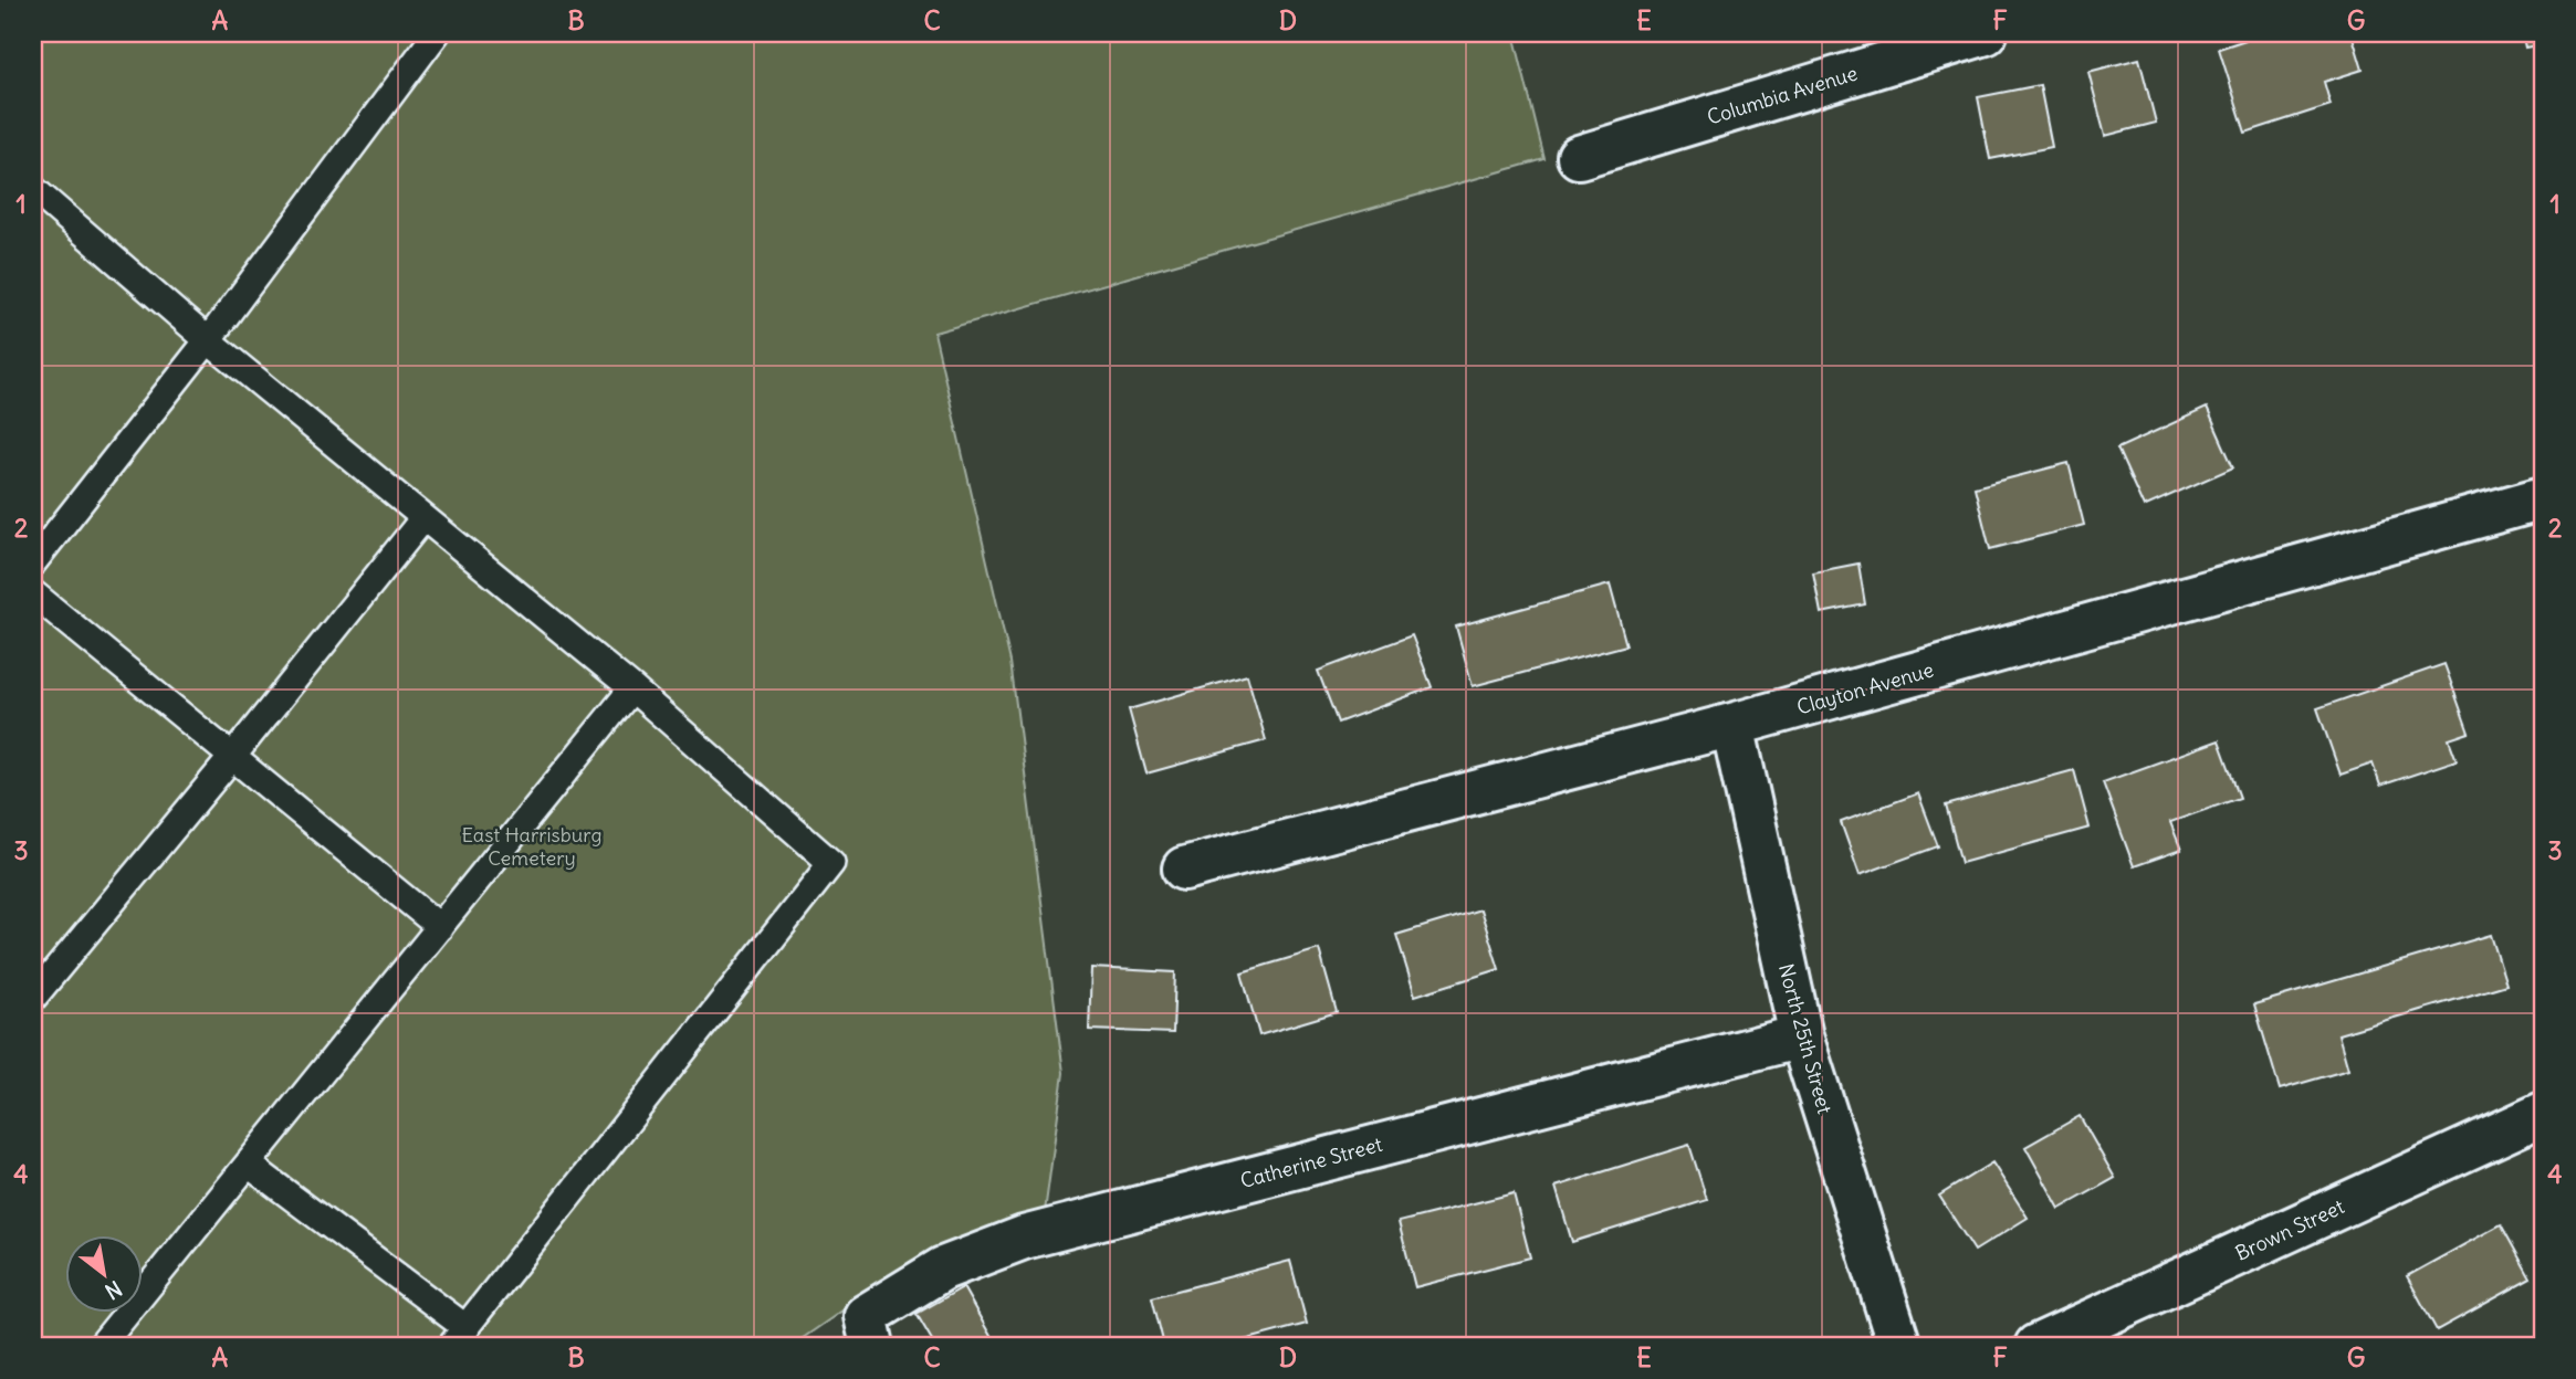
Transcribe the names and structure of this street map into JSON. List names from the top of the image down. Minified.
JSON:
{"streets":{"street":["Columbia Avenue","Clayton Avenue","North 25th Street","Catherine Street","Brown Street"]},"crossings":[["Clayton Avenue","North 25th Street"],["North 25th Street","Catherine Street"]],"parks":["East Harrisburg Cemetery"],"north":"bottom right","grid":{"columns":["A","B","C","D","E","F","G"],"rows":["1","2","3","4"]}}
